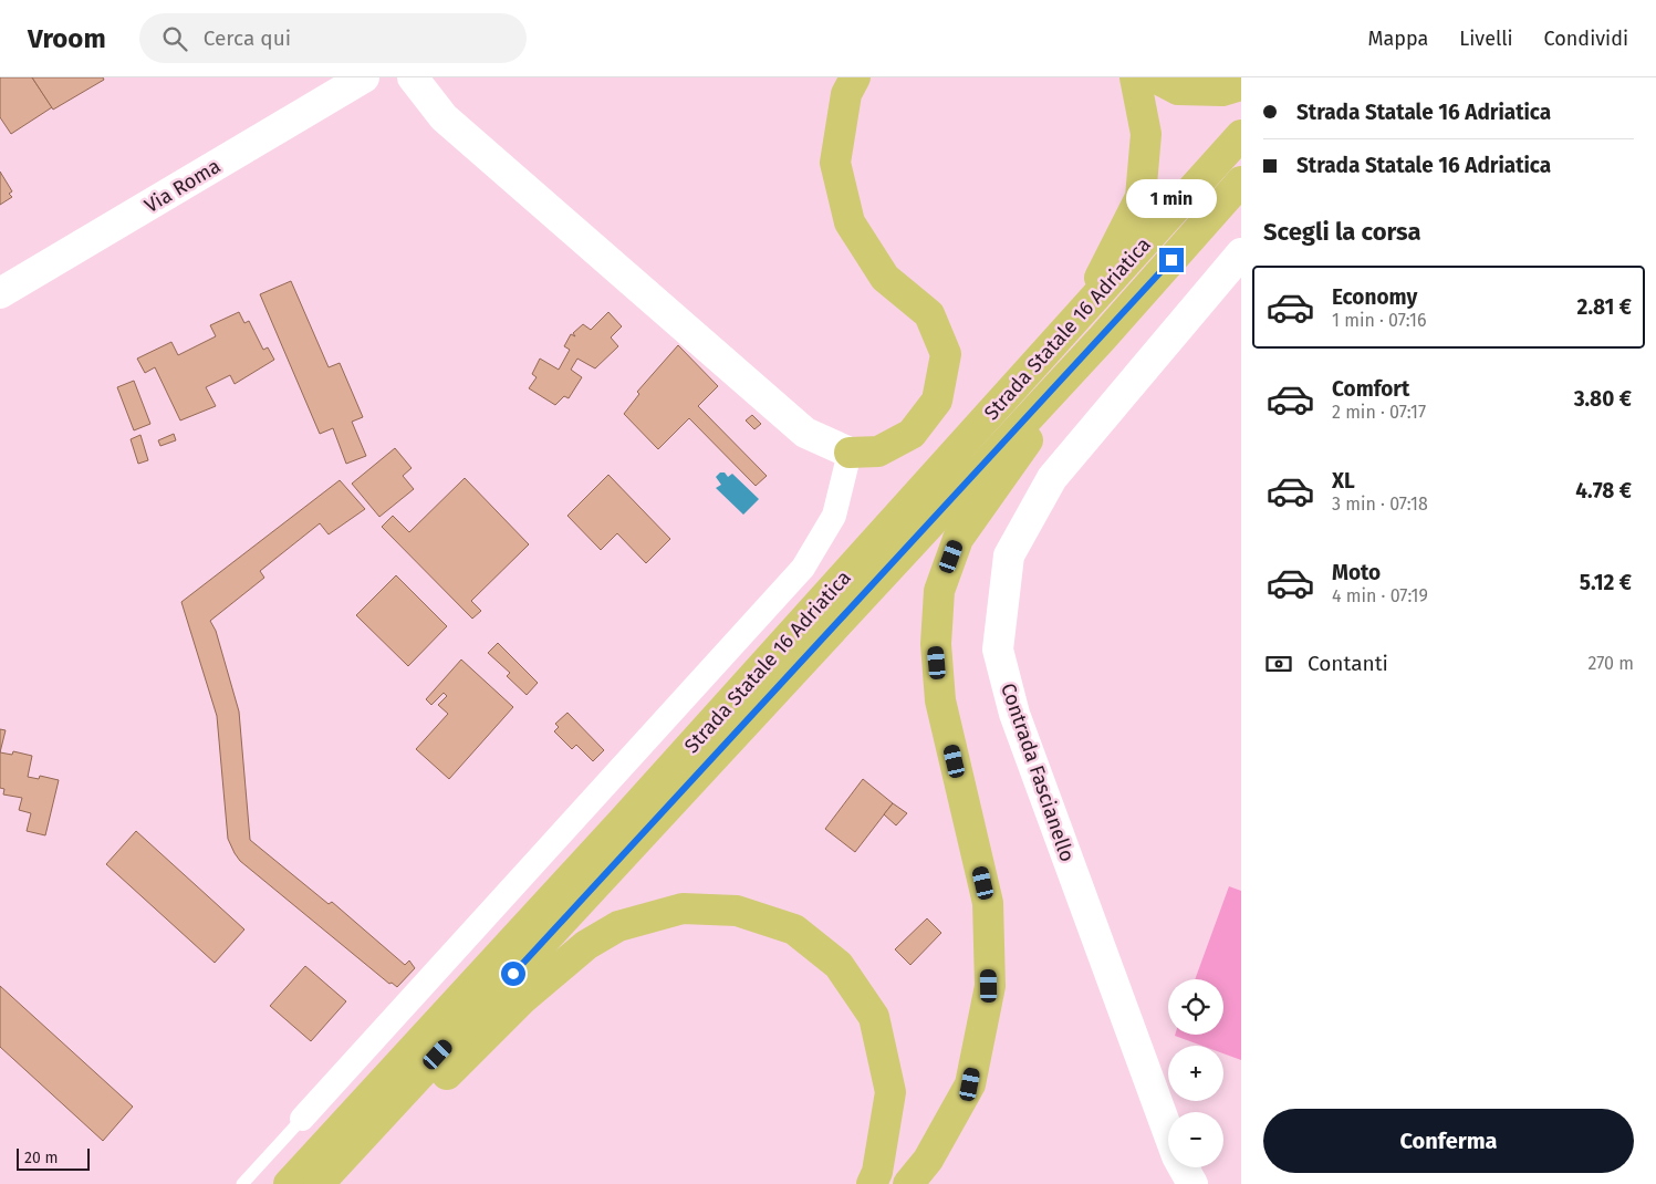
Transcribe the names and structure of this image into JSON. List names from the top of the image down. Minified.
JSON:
{"streets":{"highway":["Strada Statale 16 Adriatica"],"street":["Via Roma","Contrada Fascianello"]},"scale_bar":"20 m","page":{"header":"Vroom","search":"Cerca qui","nav":["Mappa","Livelli","Condividi"],"banner":["Strada Statale 16 Adriatica","Strada Statale 16 Adriatica"],"bubble":"1 min","heading":"Scegli la corsa","list":[{"name":"Economy","note":"1 min · 07:16","value":"2.81 €"},{"name":"Comfort","note":"2 min · 07:17","value":"3.80 €"},{"name":"XL","note":"3 min · 07:18","value":"4.78 €"},{"name":"Moto","note":"4 min · 07:19","value":"5.12 €"}],"pay":["Contanti","270 m"],"map_buttons":["+","−"],"buttons":"Conferma","scale":"20 m"}}
